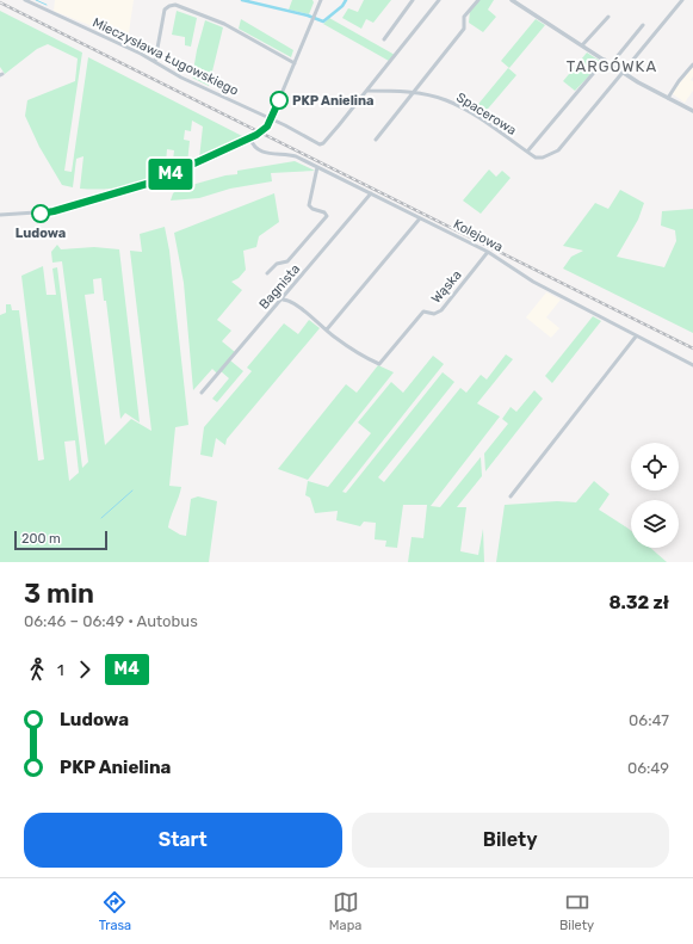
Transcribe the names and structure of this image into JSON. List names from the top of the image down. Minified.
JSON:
{"streets":{"street":["Mieczysława Ługowskiego","Spacerowa","Kolejowa","Bagnista","Wąska"]},"crossings":[["Mieczysława Ługowskiego","Spacerowa"],["Kolejowa","Bagnista"],["Kolejowa","Wąska"]],"districts":["TARGÓWKA"],"places":["PKP Anielina","Ludowa"],"lines":["bus line M4"],"scale_bar":"200 m","page":{"on_map":"M4","scale":"200 m","heading":["3 min","06:46 – 06:49 · Autobus","8.32 zł"],"legs":["1","M4"],"list":[{"name":"Ludowa","value":"06:47"},{"name":"PKP Anielina","value":"06:49"}],"buttons":["Start","Bilety"],"tabs":["Trasa","Mapa","Bilety"]}}
